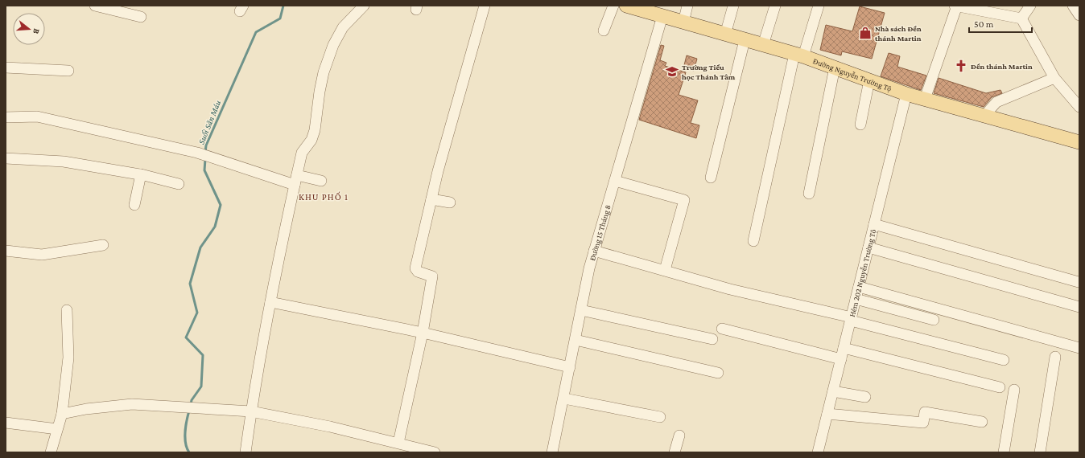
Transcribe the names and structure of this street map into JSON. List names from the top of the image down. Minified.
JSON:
{"streets":{"main road":["Đường Nguyễn Trường Tộ"],"street":["Đường 15 Tháng 8","Hẻm 202 Nguyễn Trường Tộ"]},"crossings":[["Đường Nguyễn Trường Tộ","Đường 15 Tháng 8"],["Đường Nguyễn Trường Tộ","Hẻm 202 Nguyễn Trường Tộ"]],"districts":["KHU PHỐ 1"],"water":["Suối Săn Máu"],"places":{"shop":["Nhà sách Đền thánh Martin"],"church":["Đền thánh Martin"],"school or university":["Trường Tiểu học Thánh Tâm"]},"scale_bar":"50 m","north":"right"}
